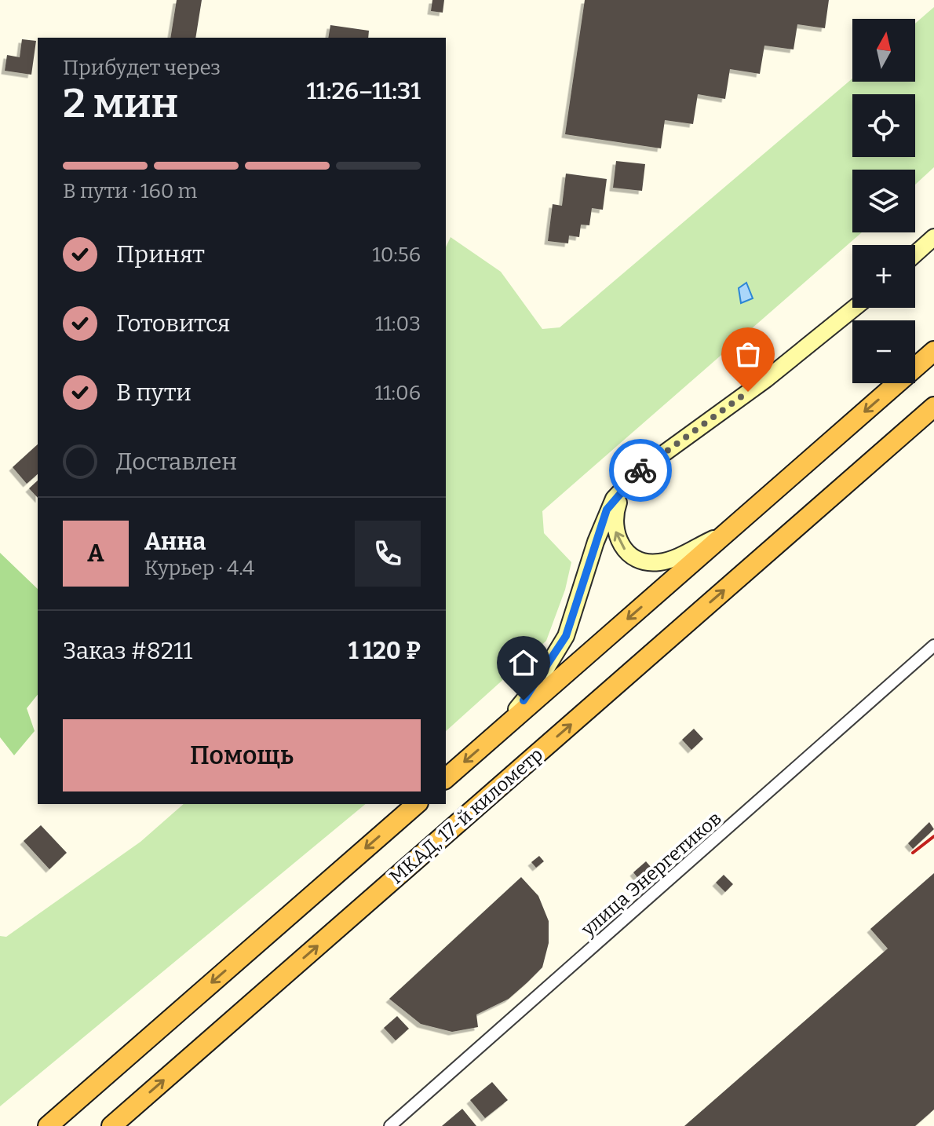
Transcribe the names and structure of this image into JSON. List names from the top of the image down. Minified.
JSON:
{"streets":{"highway":["МКАД, 17-й километр"],"street":["улица Энергетиков"]},"north":"top","page":{"map_buttons":["+","−"],"heading":["2 мин","Прибудет через","11:26–11:31"],"panel":["Анна","Курьер · 4.4","Заказ #8211","1 120 ₽"],"bar":"В пути · 160 m","list":[["Принят","10:56"],["Готовится","11:03"],["В пути","11:06"],"Доставлен"],"round":"А","buttons":"Помощь"}}
